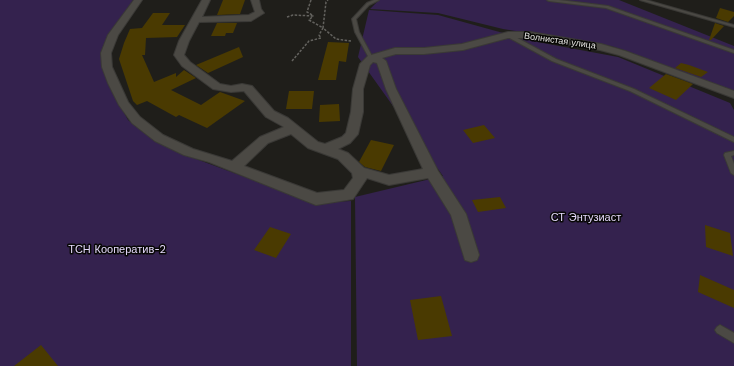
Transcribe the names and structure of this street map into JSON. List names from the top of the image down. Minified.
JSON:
{"streets":{"street":["Волнистая улица"]},"parks":["СТ Энтузиаст","ТСН Кооператив-2"]}
